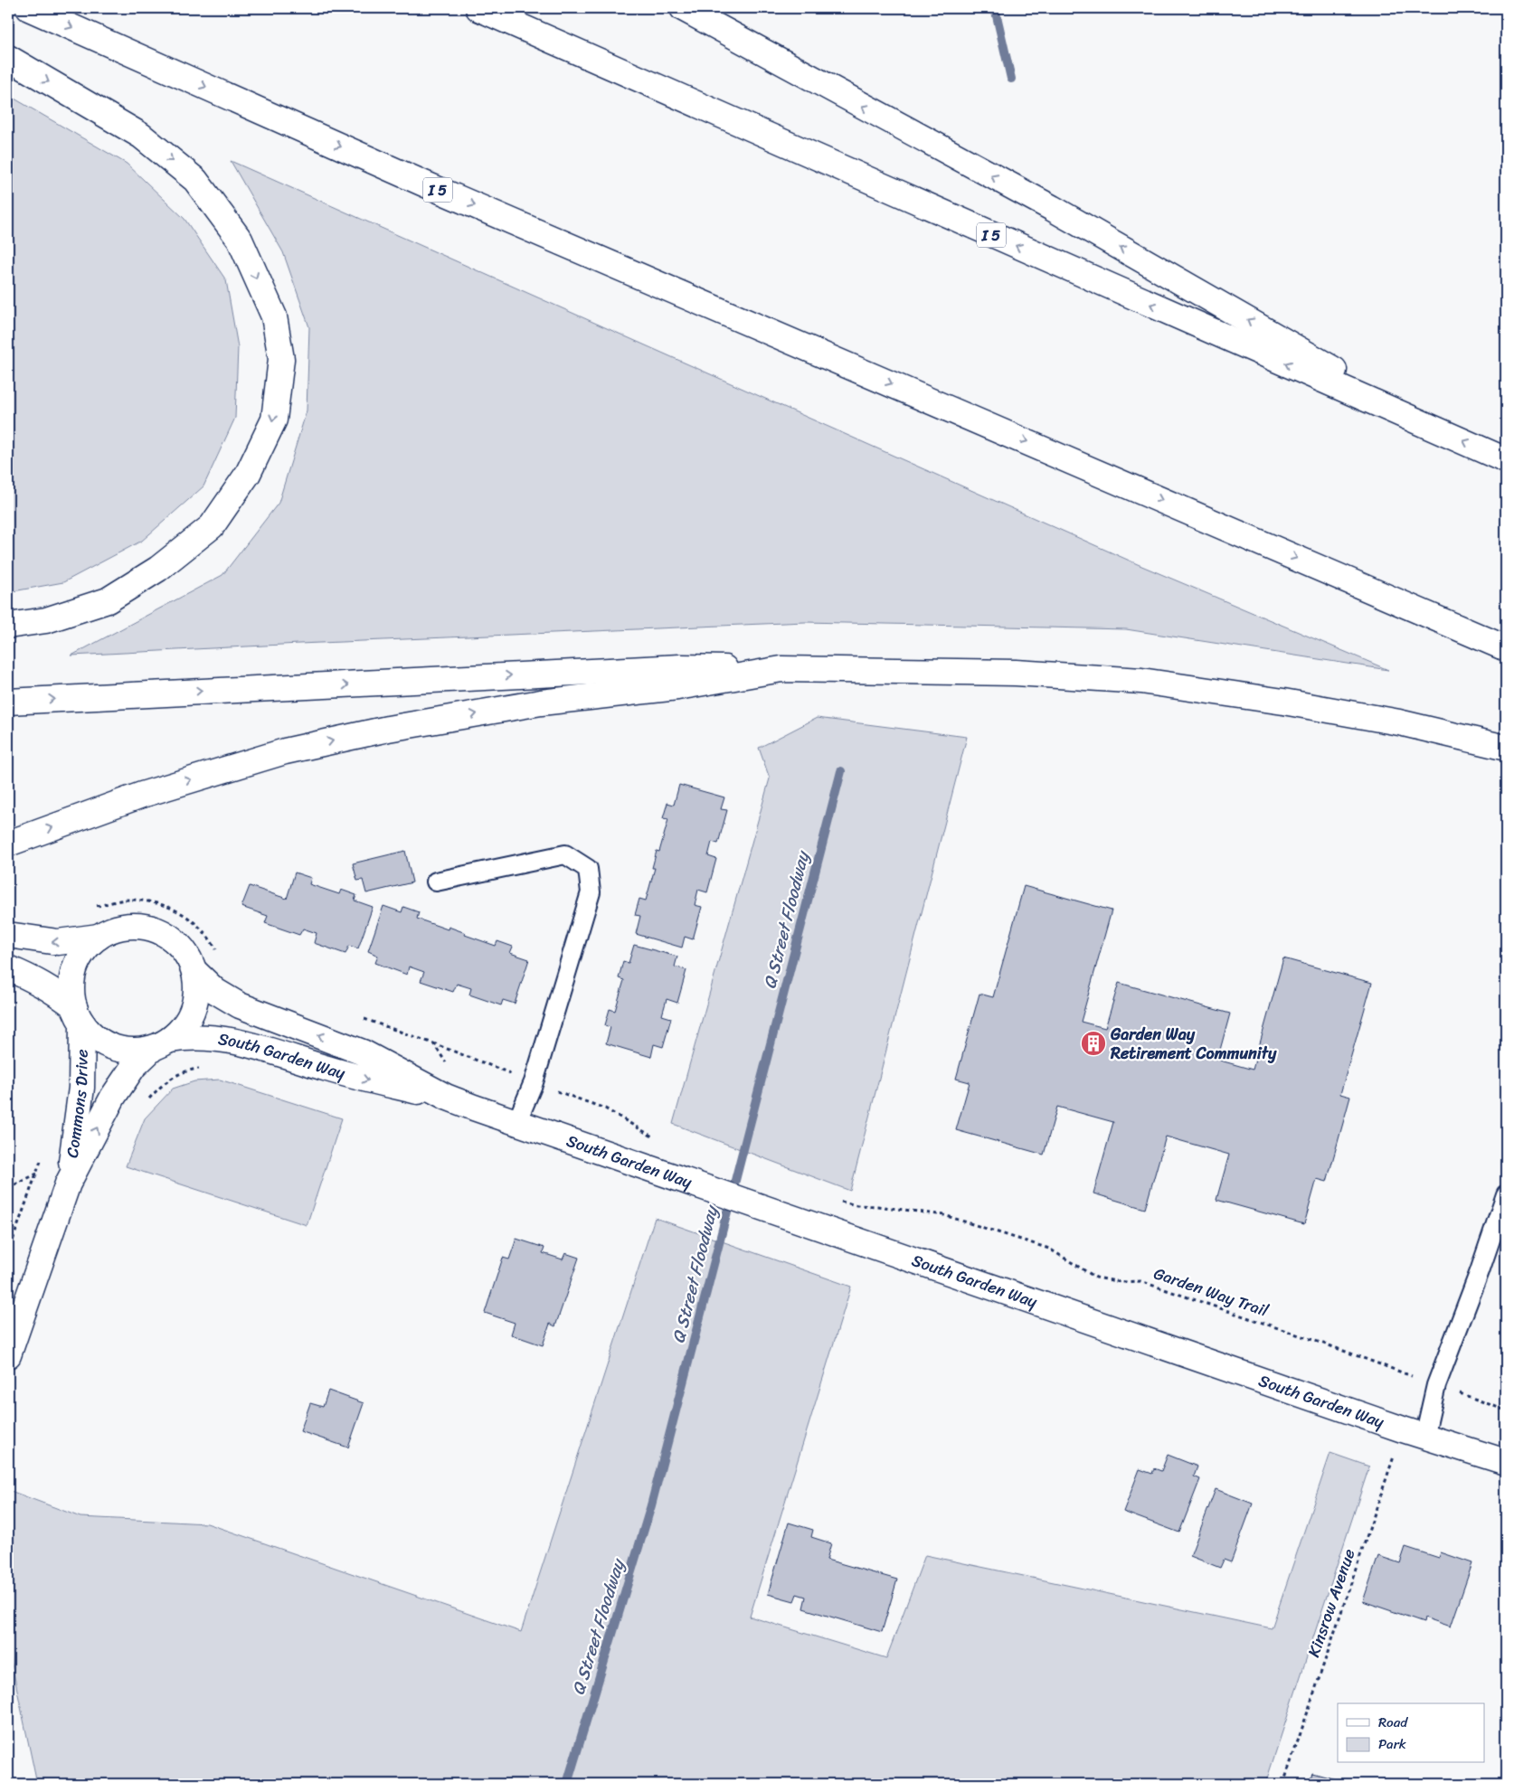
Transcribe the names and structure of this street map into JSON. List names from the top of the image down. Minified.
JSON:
{"streets":{"main road":["I 5","South Garden Way","Commons Drive"],"path":["Garden Way Trail","Kinsrow Avenue"]},"crossings":[["South Garden Way","Commons Drive"],["South Garden Way","Kinsrow Avenue"]],"water":["Q Street Floodway"],"places":{"building":["Garden Way Retirement Community"]},"legend":["Road","Park"]}
